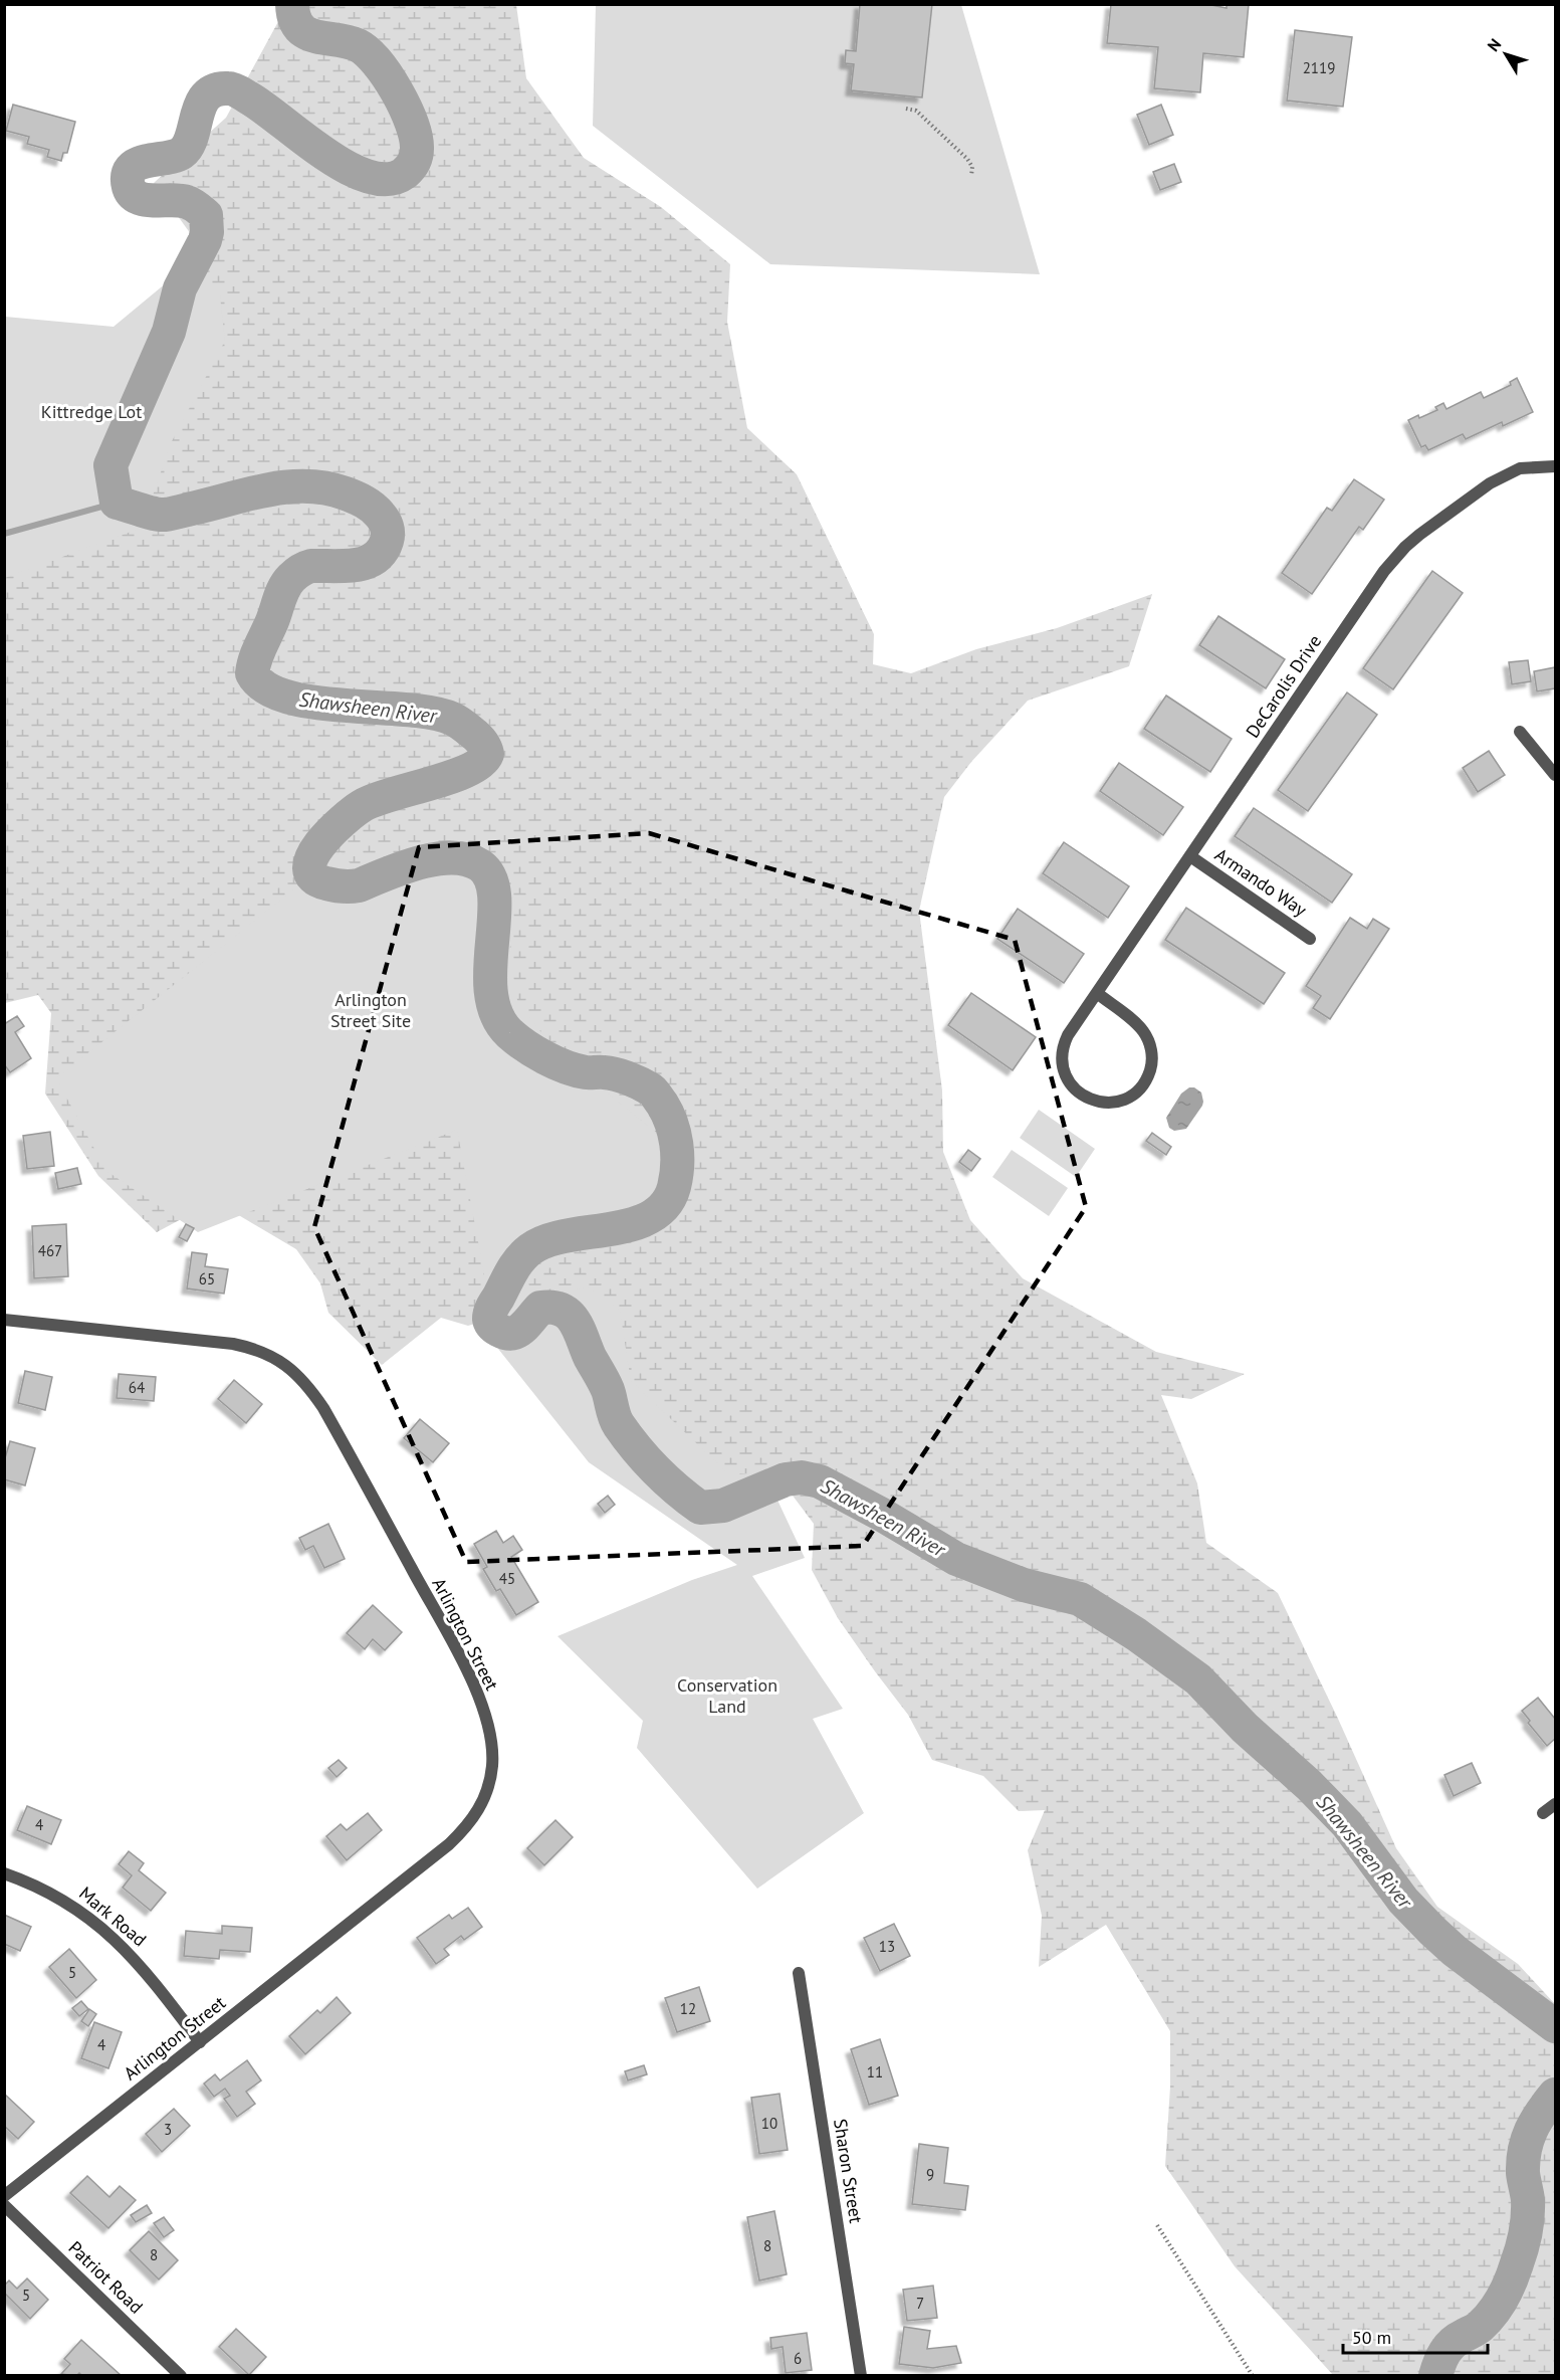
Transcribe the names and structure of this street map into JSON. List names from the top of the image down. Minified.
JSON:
{"streets":{"street":["DeCarolis Drive","Armando Way","Arlington Street","Mark Road","Sharon Street","Patriot Road"]},"crossings":[["DeCarolis Drive","Armando Way"],["Arlington Street","Mark Road"]],"water":["Shawsheen River"],"parks":["Kittredge Lot","Arlington Street Site","Conservation Land"],"house_numbers":["2119","467","65","64","45","4","13","5","12","4","11","10","3","9","8","8","5","7","6"],"scale_bar":"50 m","north":"top left"}
